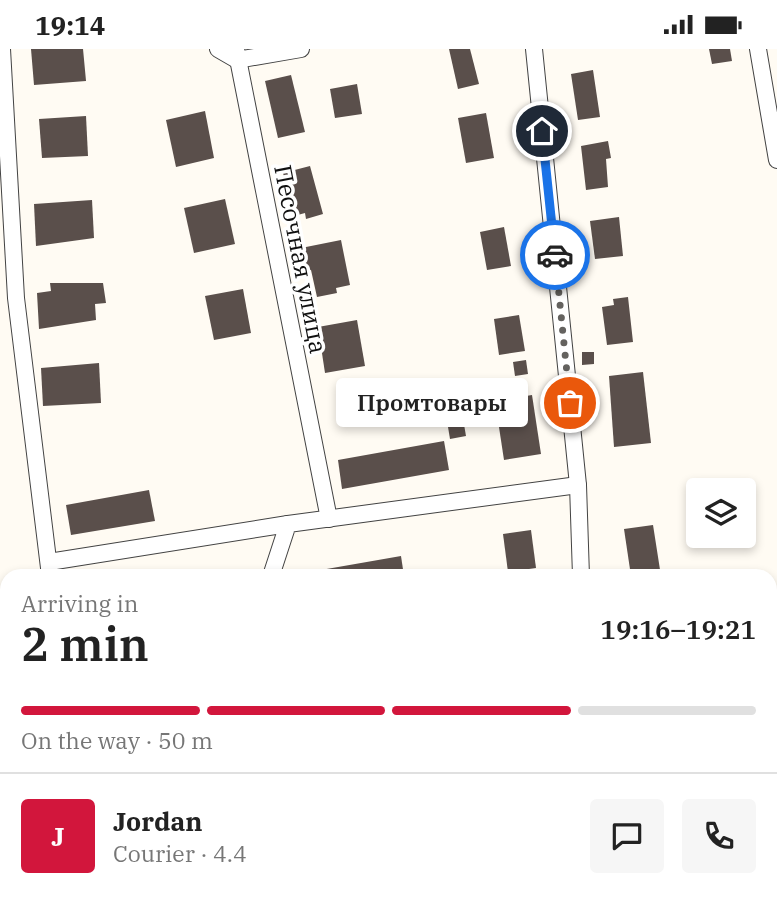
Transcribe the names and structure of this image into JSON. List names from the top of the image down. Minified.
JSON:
{"streets":{"street":["Песочная улица"]},"places":["Промтовары"],"page":{"status":"19:14","bubble":"Промтовары","heading":["2 min","Arriving in","19:16–19:21"],"panel":["Jordan","Courier · 4.4"],"bar":"On the way · 50 m","round":"J"}}
